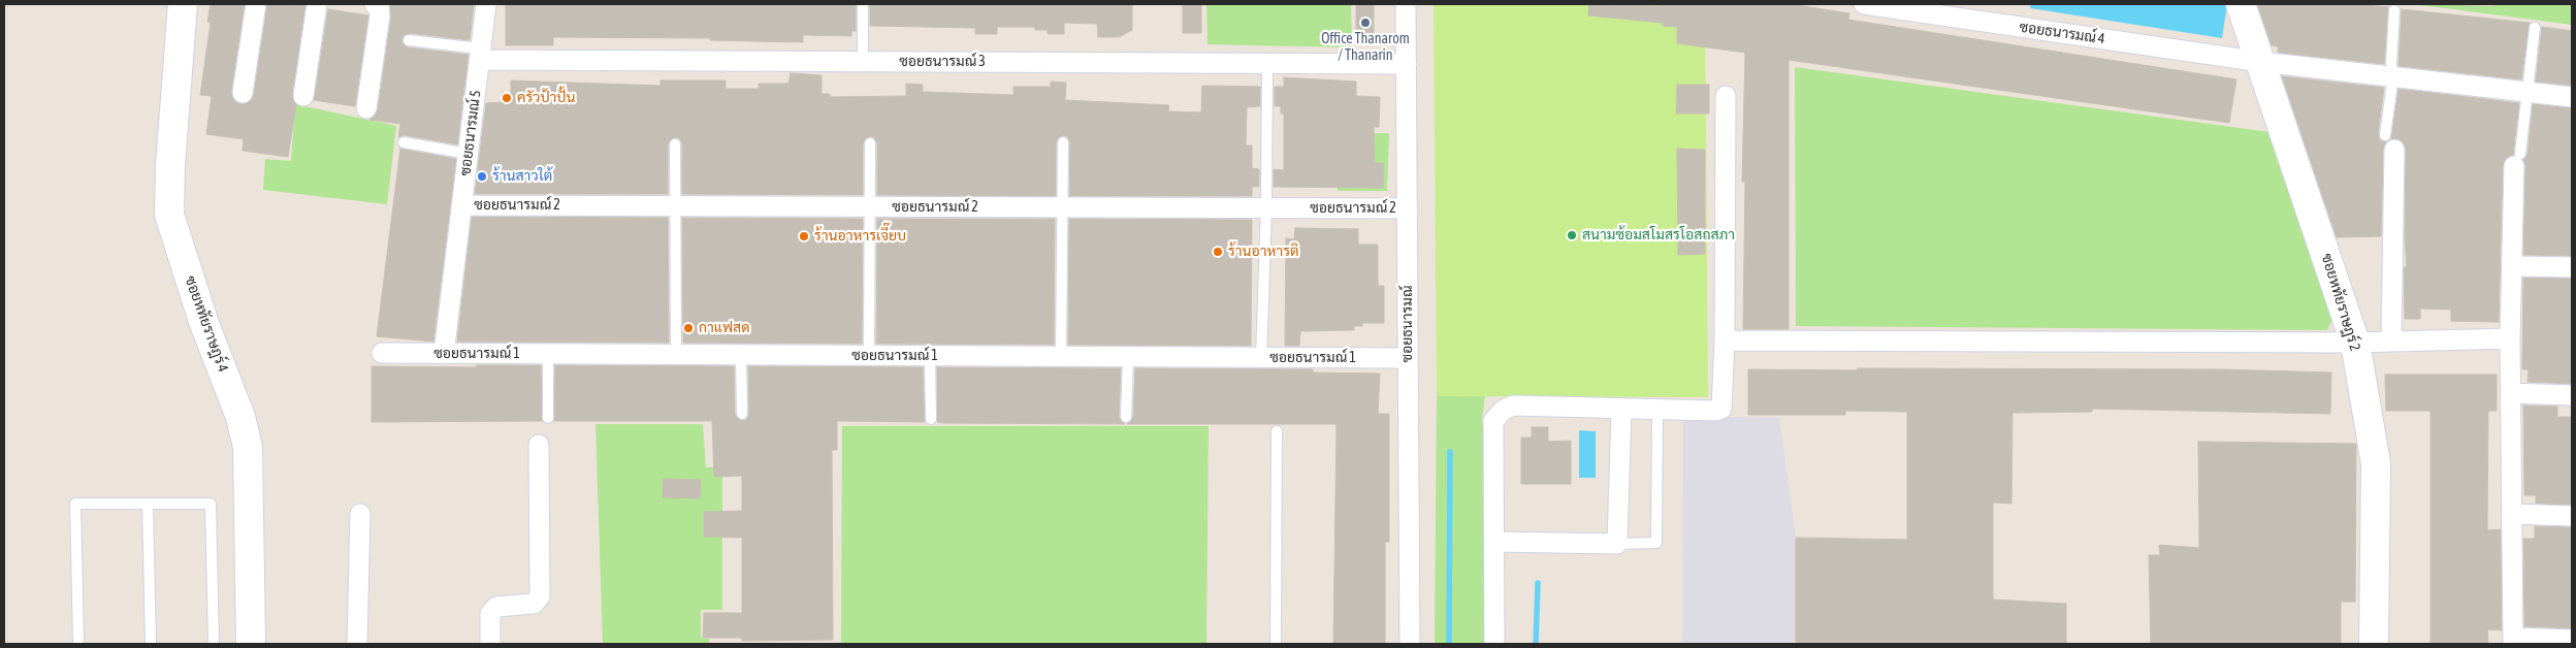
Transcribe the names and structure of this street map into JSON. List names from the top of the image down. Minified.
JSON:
{"streets":{"street":["ซอยธนารมณ์ 4","ซอยธนารมณ์ 3","ซอยธนารมณ์ 5","ซอยธนารมณ์ 2","ซอยหทัยราษฎร์ 2","ซอยหทัยราษฎร์ 4","ซอยธนารมณ์","ซอยธนารมณ์ 1"]},"crossings":[["ซอยธนารมณ์ 4","ซอยหทัยราษฎร์ 2"],["ซอยธนารมณ์ 3","ซอยธนารมณ์ 5"],["ซอยธนารมณ์ 3","ซอยธนารมณ์"],["ซอยธนารมณ์ 5","ซอยธนารมณ์ 2"],["ซอยธนารมณ์ 5","ซอยธนารมณ์ 1"],["ซอยธนารมณ์ 2","ซอยธนารมณ์"],["ซอยธนารมณ์","ซอยธนารมณ์ 1"]],"places":["Office Thanarom / Thanarin","ครัวป้าปั้น","ร้านสาวใต้","สนามซ้อมสโมสรโอสถสภา","ร้านอาหารเจี๊ยบ","ร้านอาหารติ","กาแฟสด"]}
